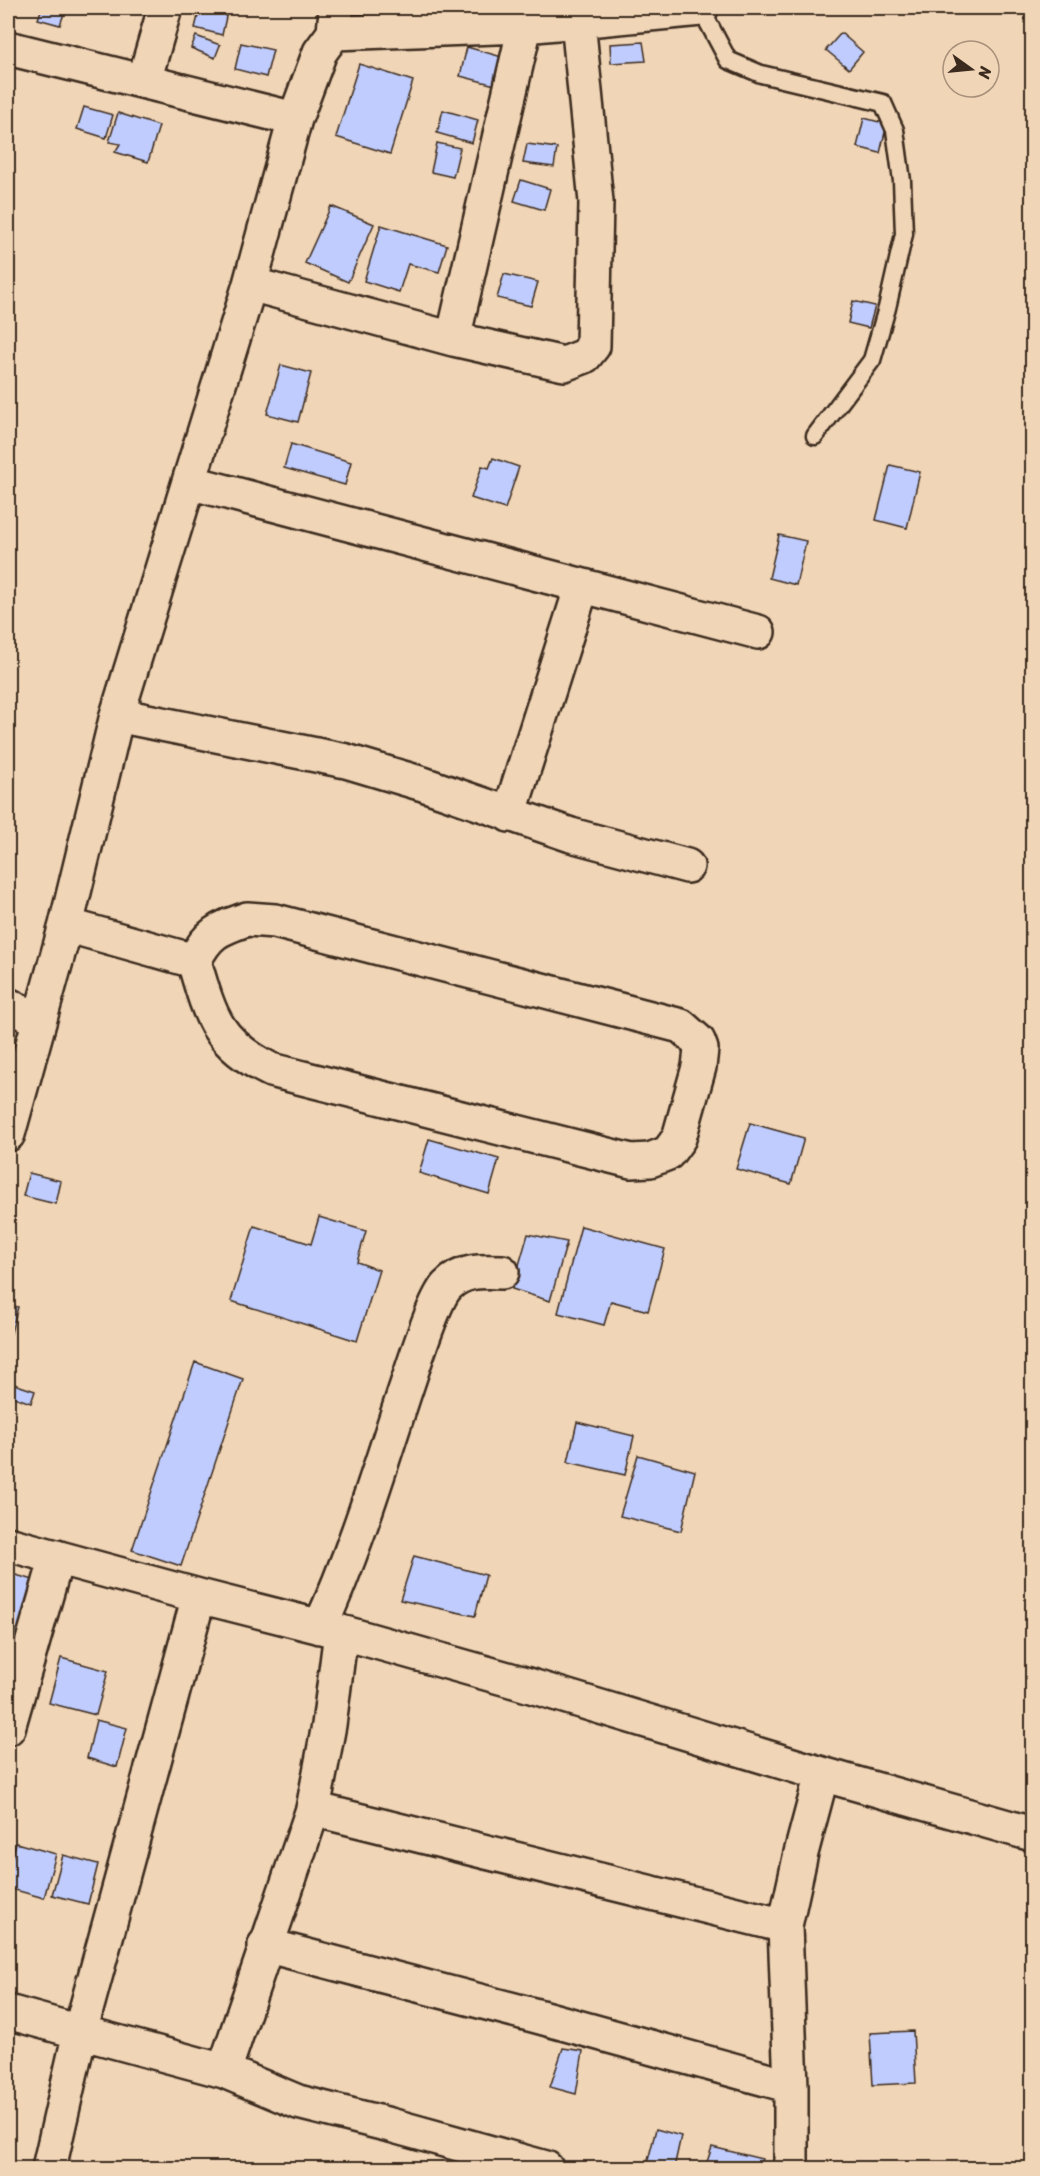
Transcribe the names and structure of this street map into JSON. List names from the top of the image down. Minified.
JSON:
{"north":"right"}
